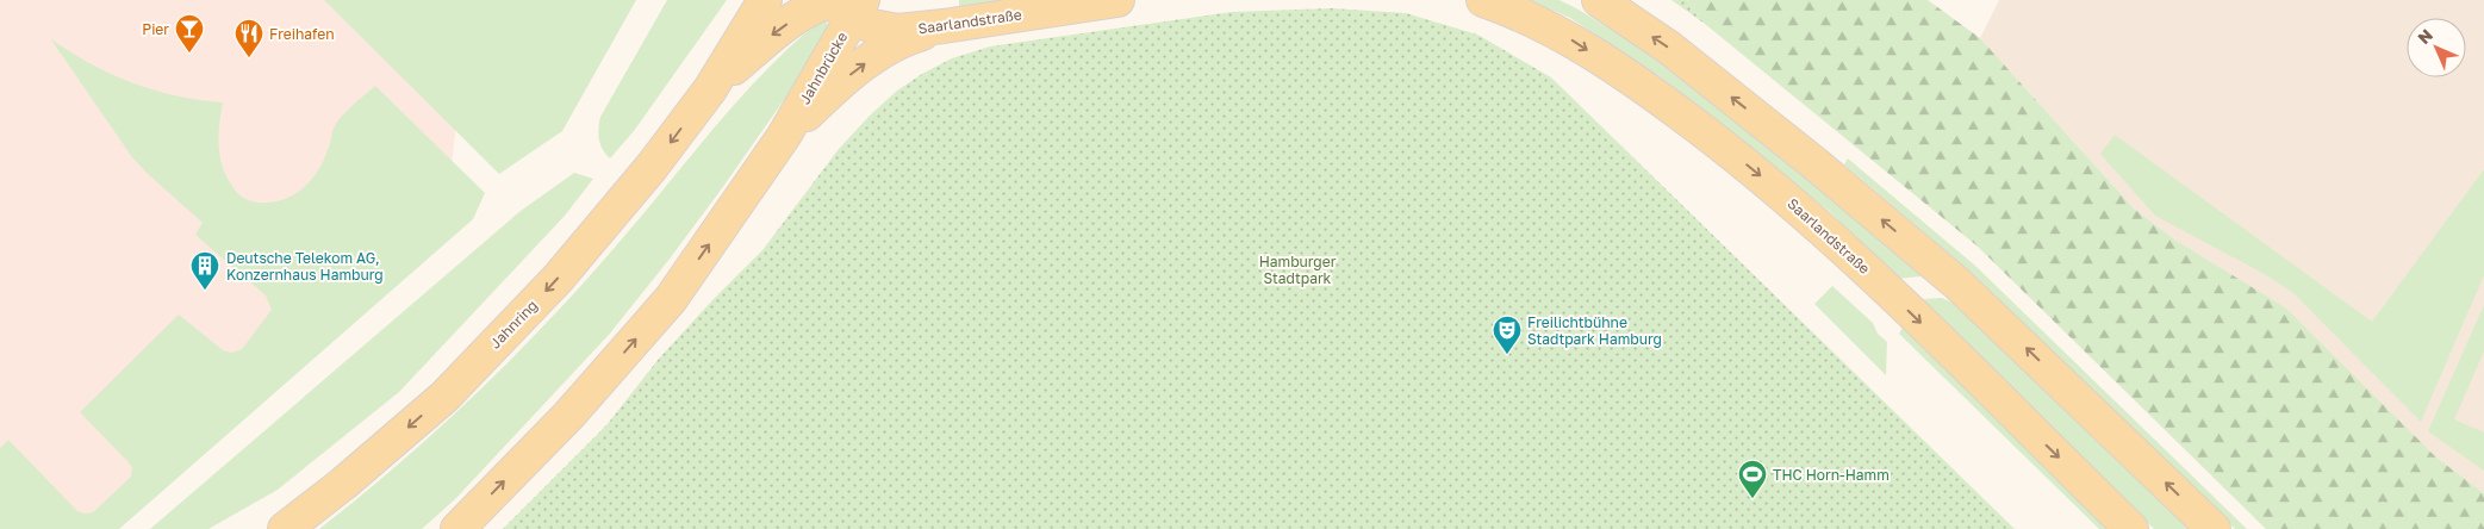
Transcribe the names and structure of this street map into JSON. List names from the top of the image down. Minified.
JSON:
{"streets":{"main road":["Saarlandstraße","Jahnbrücke","Jahnring"]},"crossings":[["Saarlandstraße","Jahnbrücke"]],"parks":["Hamburger Stadtpark"],"places":{"bar":["Pier"],"restaurant":["Freihafen"],"building":["Deutsche Telekom AG, Konzernhaus Hamburg"],"theatre":["Freilichtbühne Stadtpark Hamburg"],"sports":["THC Horn-Hamm"]},"north":"top left"}
